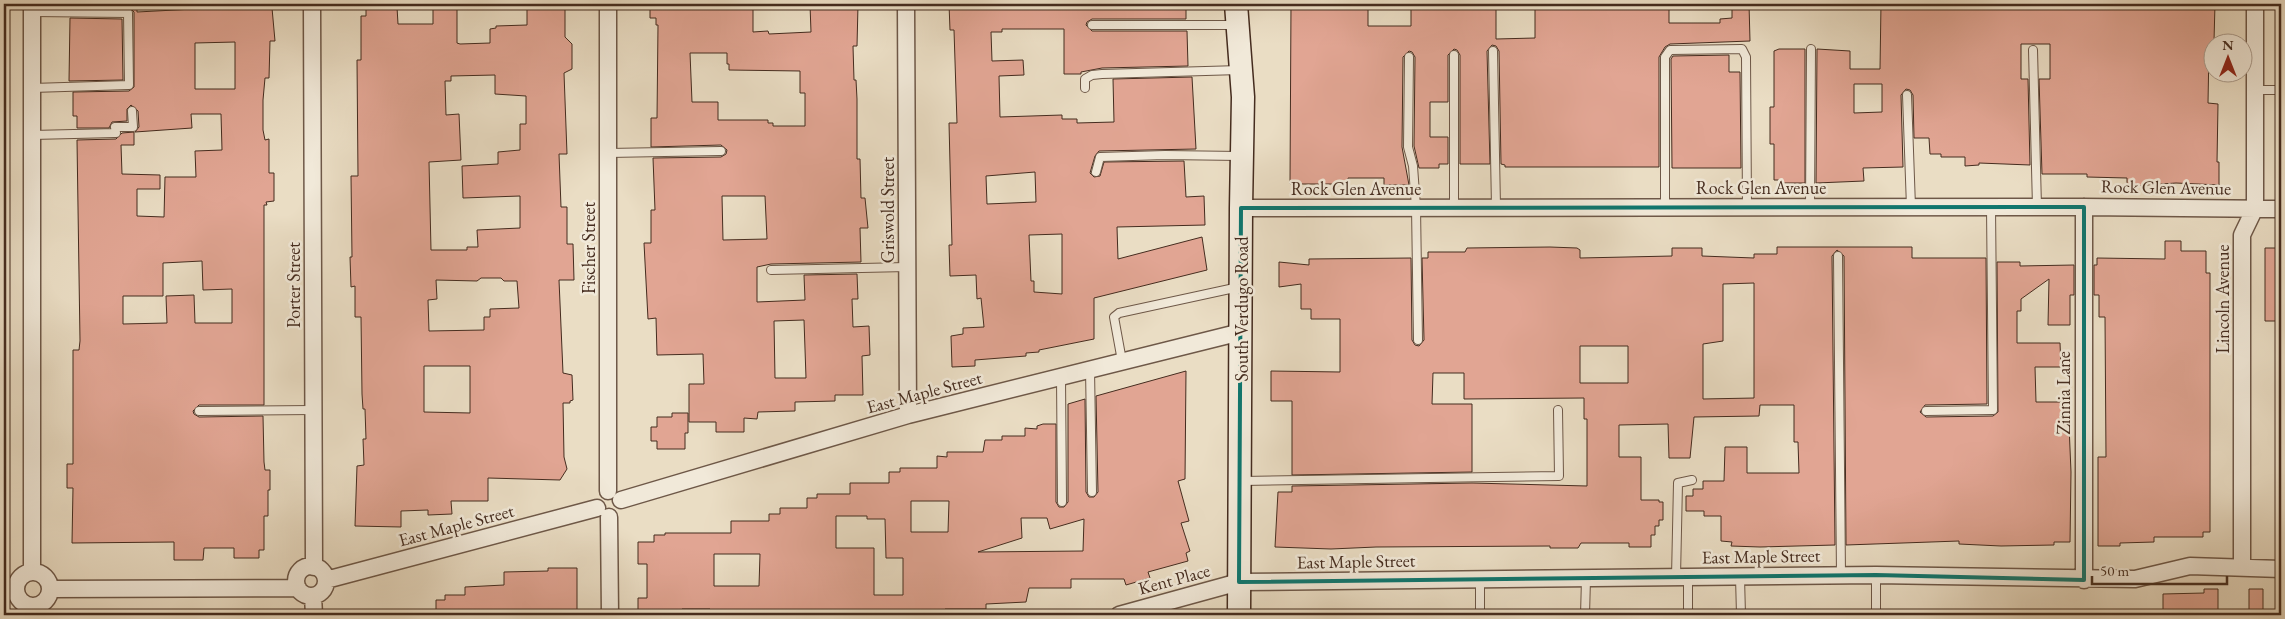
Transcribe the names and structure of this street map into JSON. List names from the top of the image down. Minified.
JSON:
{"streets":{"main road":["South Verdugo Road"],"street":["Rock Glen Avenue","Griswold Street","Fischer Street","Porter Street","Lincoln Avenue","East Maple Street","Zinnia Lane","Kent Place"]},"crossings":[["Rock Glen Avenue","Lincoln Avenue"],["Rock Glen Avenue","South Verdugo Road"],["Rock Glen Avenue","Zinnia Lane"],["Griswold Street","East Maple Street"],["Fischer Street","East Maple Street"],["Porter Street","East Maple Street"],["Lincoln Avenue","East Maple Street"],["South Verdugo Road","East Maple Street"],["South Verdugo Road","Kent Place"],["East Maple Street","Zinnia Lane"],["East Maple Street","Kent Place"]],"scale_bar":"50 m","north":"top"}
